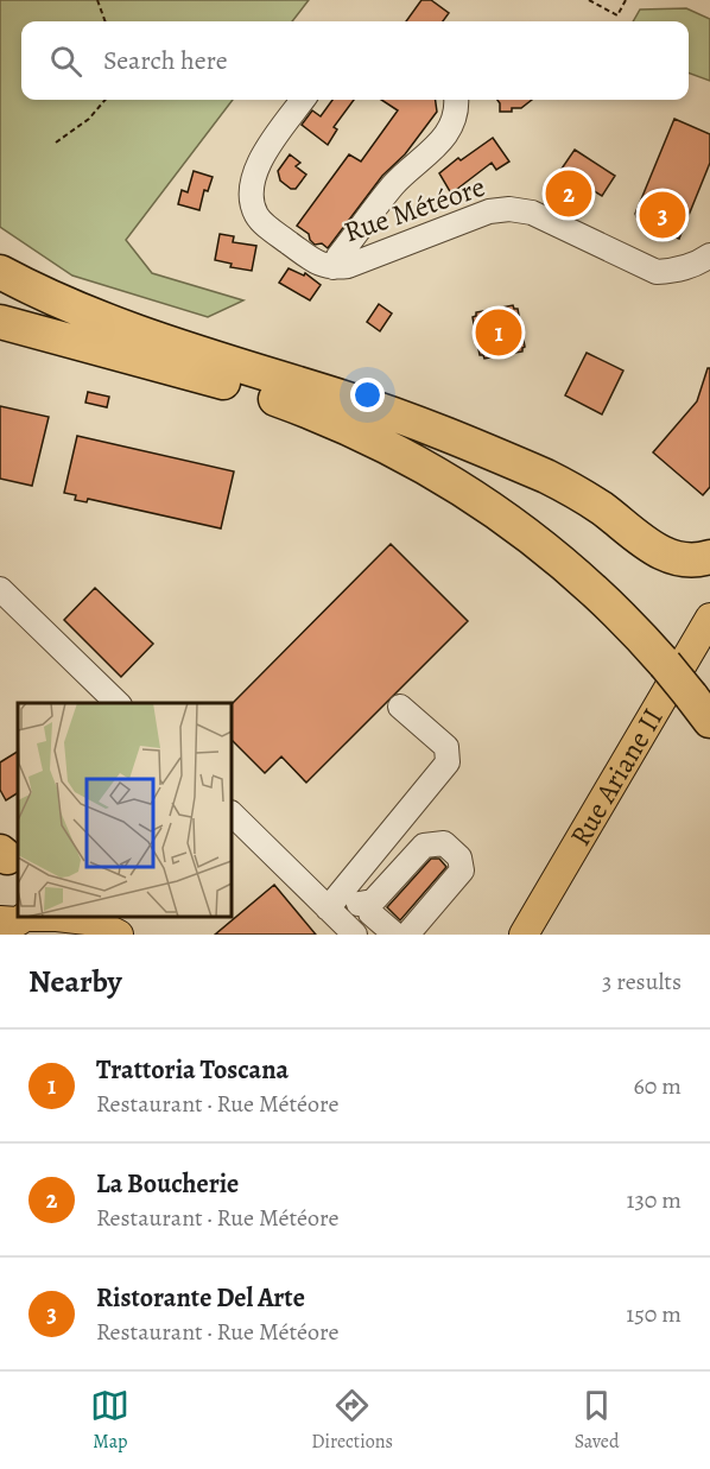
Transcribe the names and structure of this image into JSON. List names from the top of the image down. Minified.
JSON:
{"streets":{"main road":["Rue Ariane II"],"street":["Rue Météore"]},"page":{"search":"Search here","pins":["2","3","1"],"heading":["Nearby","3 results"],"list":[{"mark":"1","name":"Trattoria Toscana","note":"Restaurant · Rue Météore","value":"60 m"},{"mark":"2","name":"La Boucherie","note":"Restaurant · Rue Météore","value":"130 m"},{"mark":"3","name":"Ristorante Del Arte","note":"Restaurant · Rue Météore","value":"150 m"}],"nav":["Map","Directions","Saved"]}}
